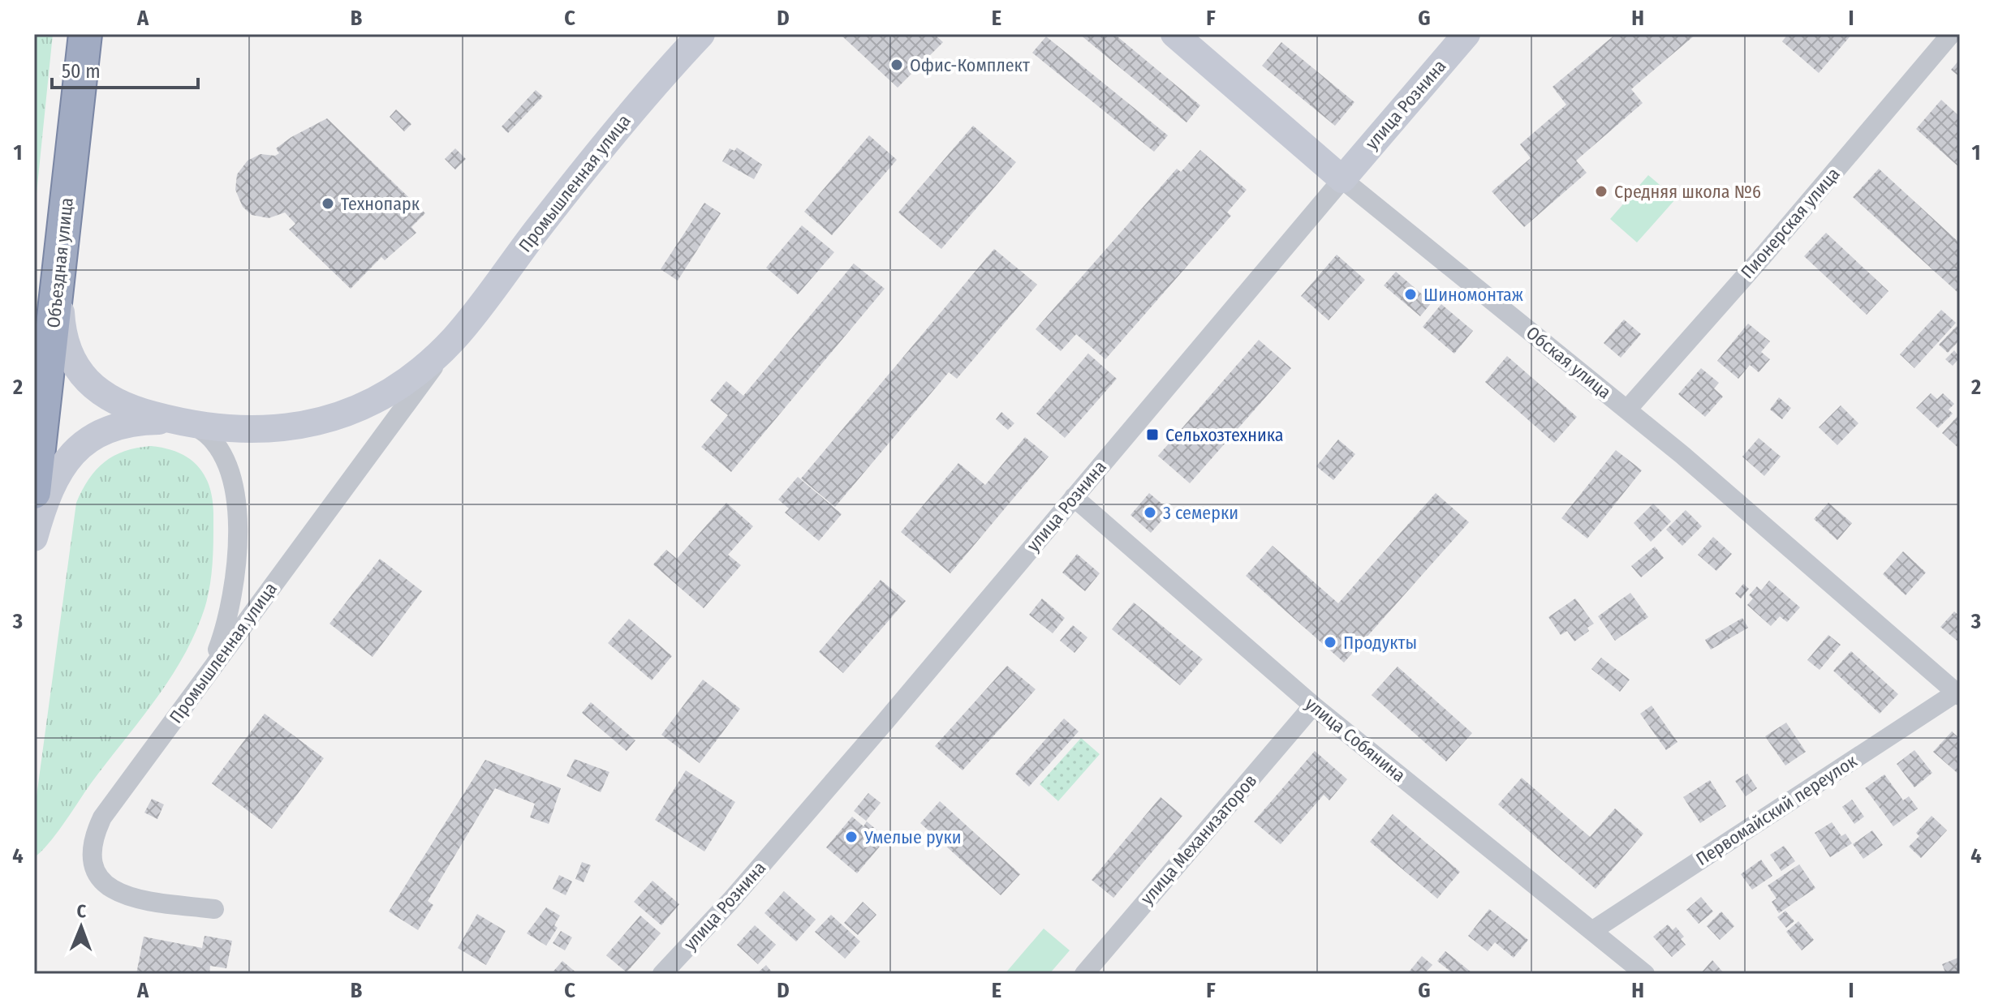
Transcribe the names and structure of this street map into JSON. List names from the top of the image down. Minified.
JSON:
{"streets":{"highway":["Объездная улица"],"main road":["улица Рознина","Промышленная улица","Обская улица"],"street":["Пионерская улица","улица Собянина","Первомайский переулок","улица Механизаторов"]},"crossings":[["улица Рознина","Обская улица"],["улица Рознина","улица Собянина"],["Пионерская улица","Обская улица"],["Обская улица","Первомайский переулок"],["улица Собянина","Первомайский переулок"],["улица Собянина","улица Механизаторов"]],"places":{"other":["Офис-Комплект","Средняя школа №6","Технопарк","Шиномонтаж","3 семерки","Продукты","Умелые руки"],"transit":["Сельхозтехника"]},"scale_bar":"50 m","north":"top","grid":{"columns":["A","B","C","D","E","F","G","H","I"],"rows":["1","2","3","4"]}}
